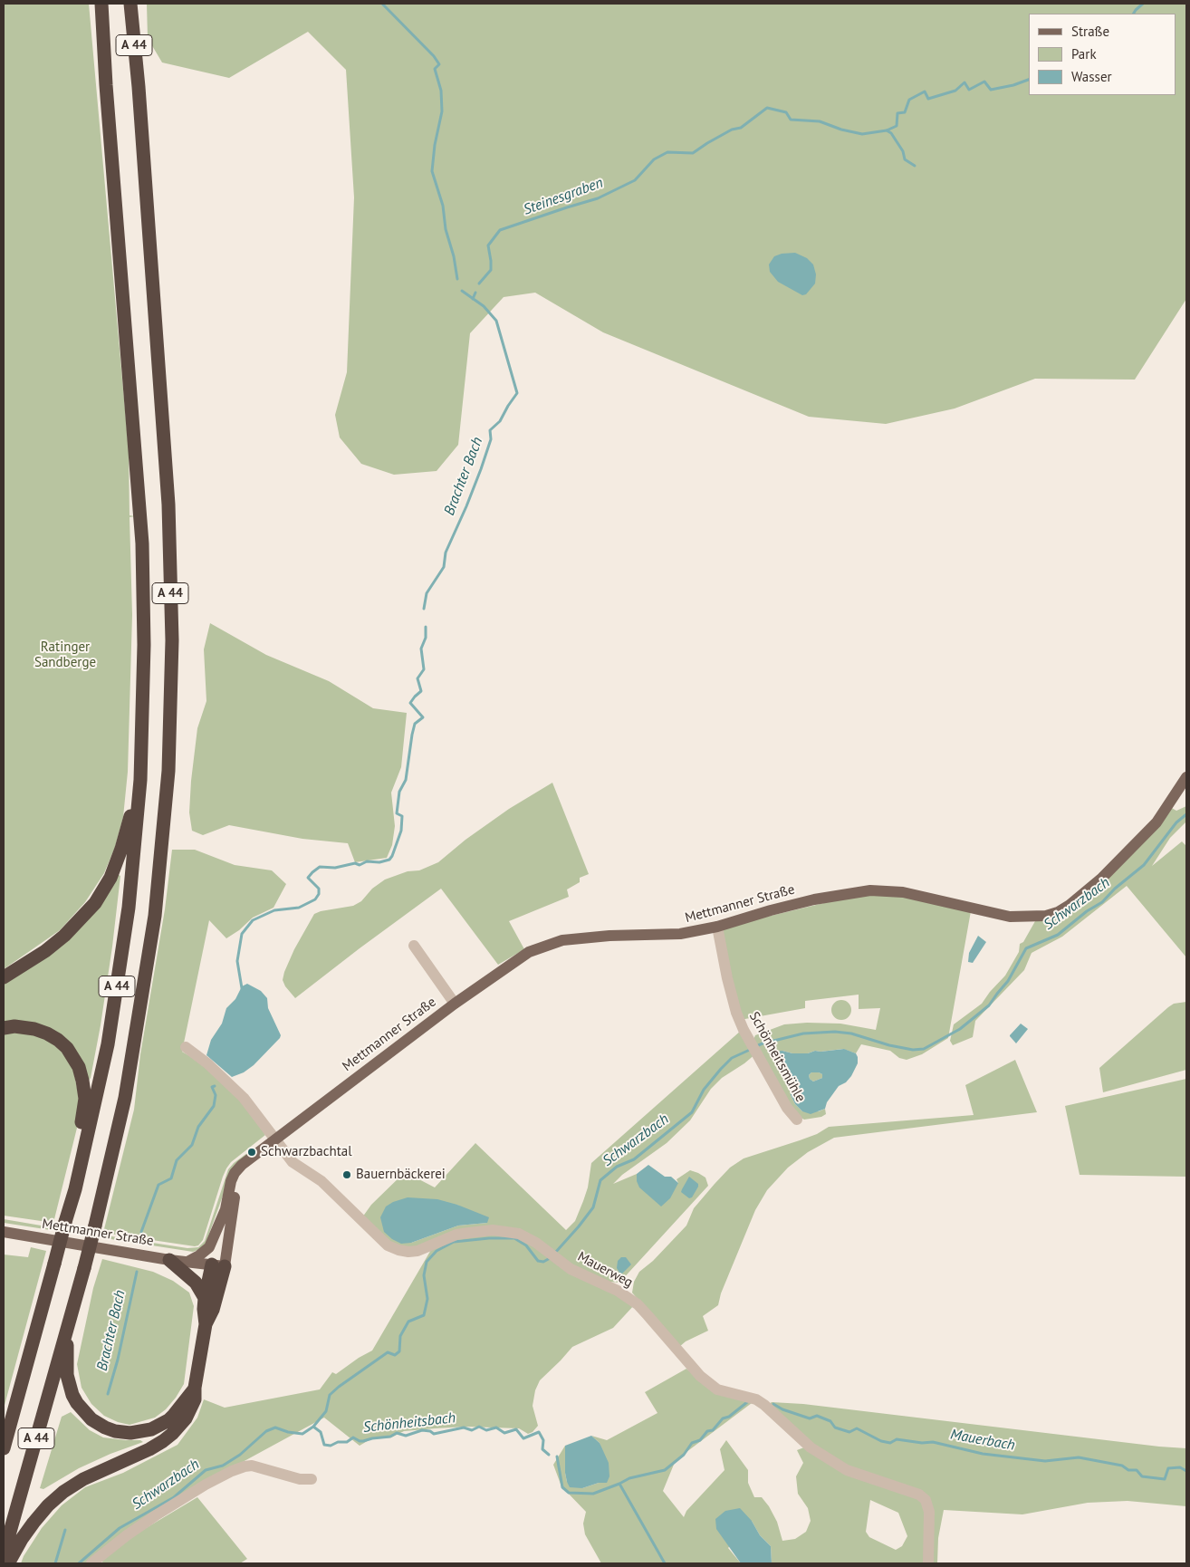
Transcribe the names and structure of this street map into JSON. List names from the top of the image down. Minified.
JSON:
{"streets":{"highway":["A 44"],"main road":["Mettmanner Straße"],"street":["Schönheitsmühle","Mauerweg"]},"crossings":[["Mettmanner Straße","Schönheitsmühle"],["Mettmanner Straße","Mauerweg"]],"water":["Steinesgraben","Brachter Bach","Schwarzbach","Schönheitsbach","Mauerbach"],"parks":["Ratinger Sandberge"],"places":["Schwarzbachtal","Bauernbäckerei"],"legend":["Straße","Park","Wasser"]}
